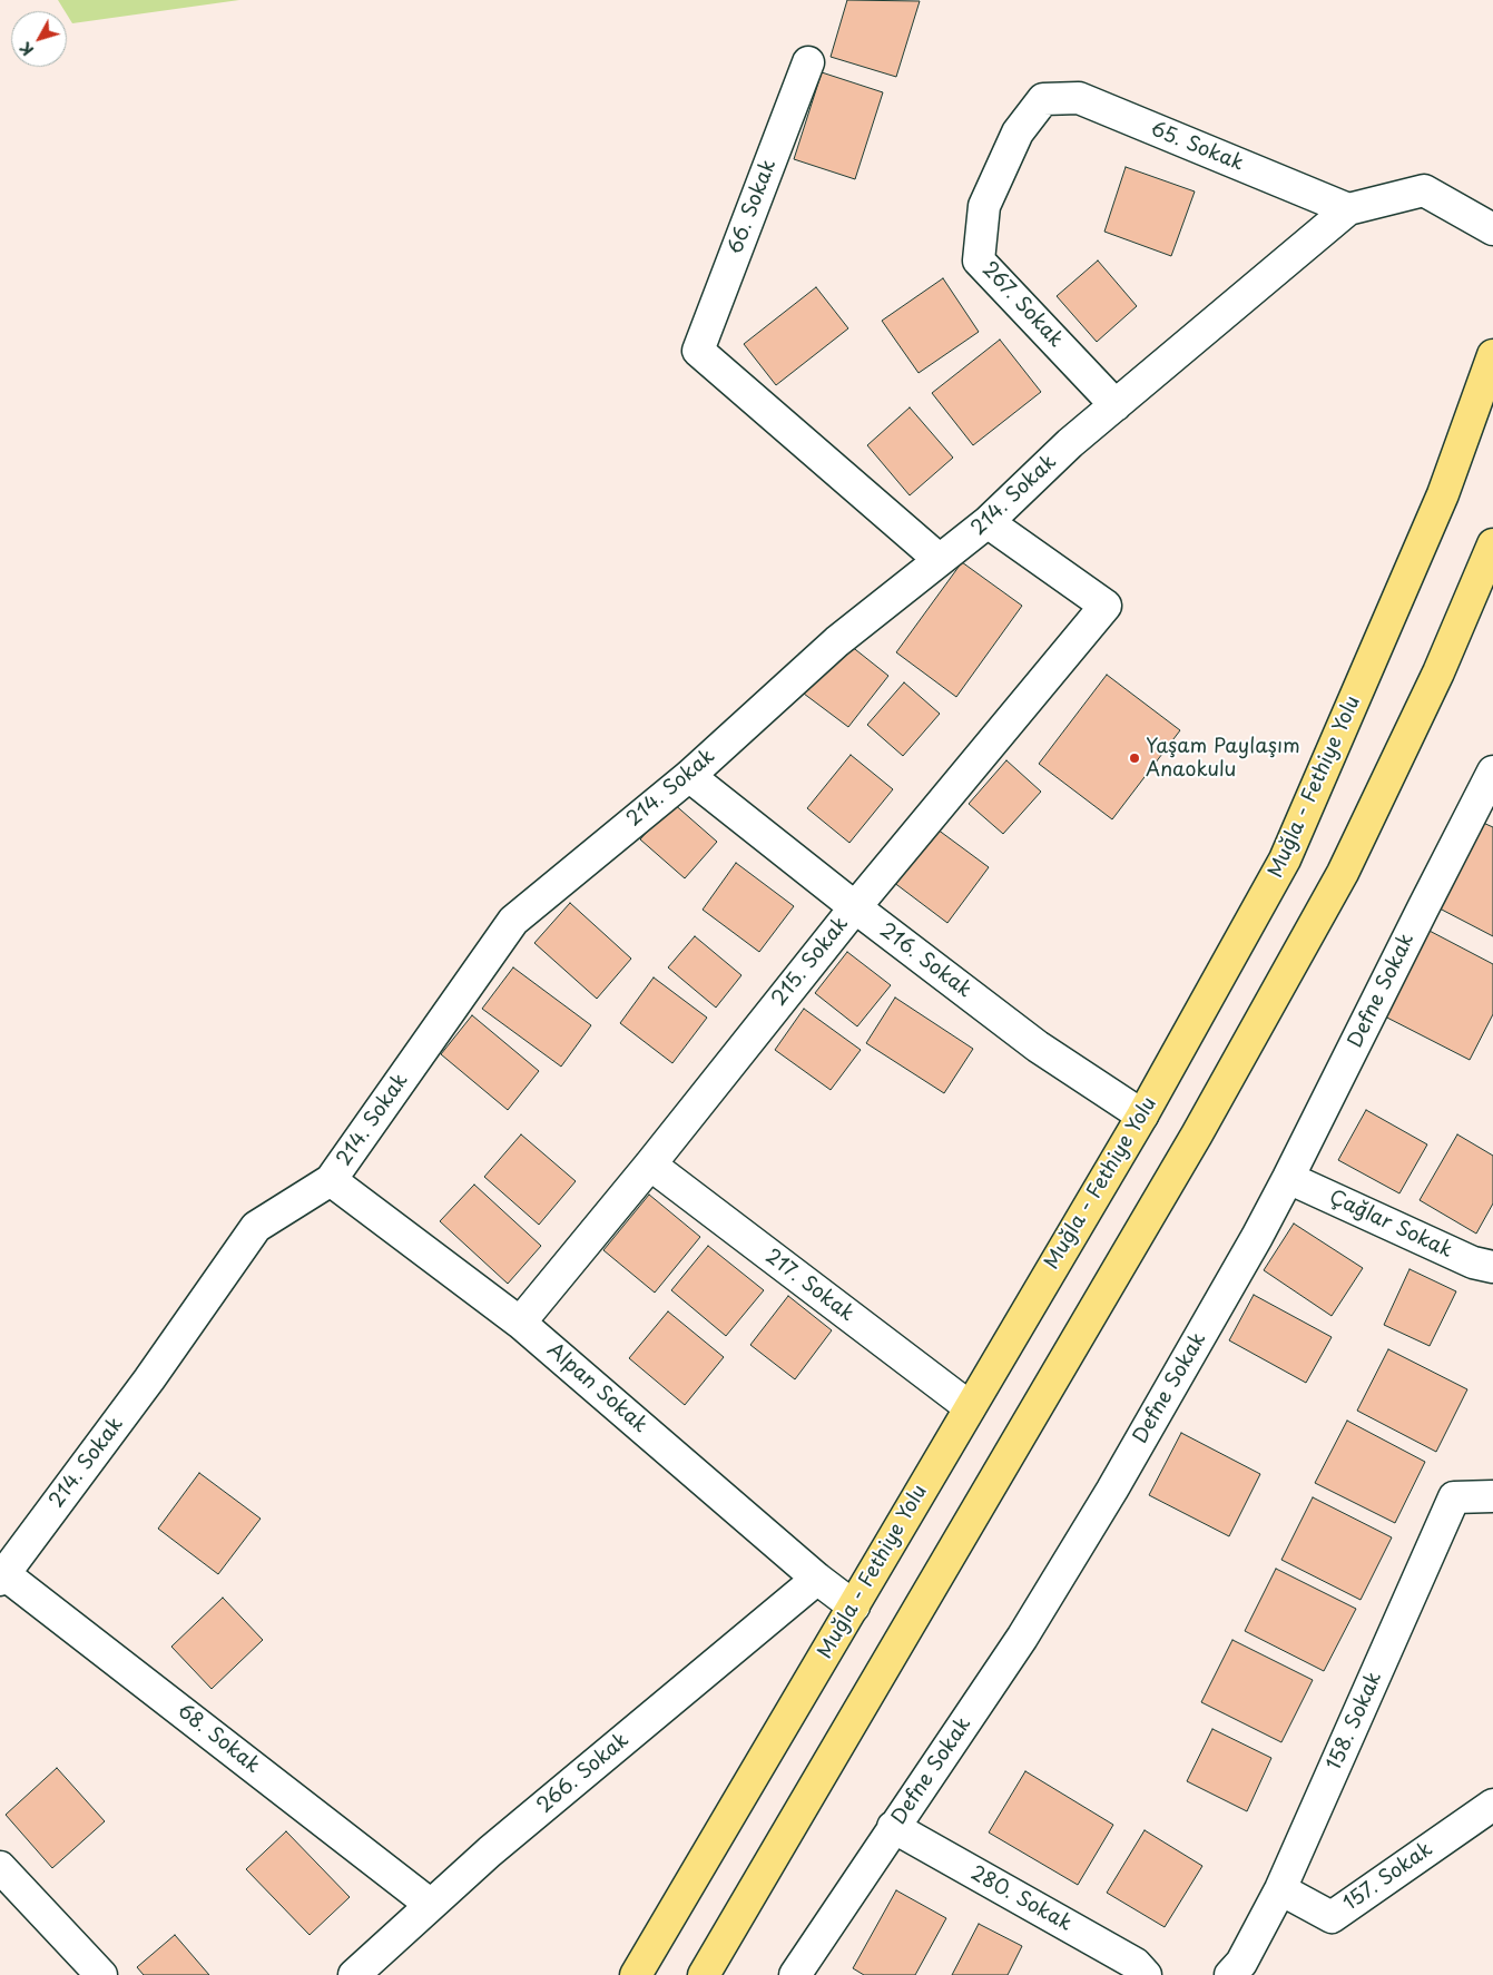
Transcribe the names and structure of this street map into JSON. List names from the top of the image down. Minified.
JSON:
{"streets":{"highway":["Muğla - Fethiye Yolu"],"street":["65. Sokak","66. Sokak","267. Sokak","214. Sokak","216. Sokak","215. Sokak","Defne Sokak","Çağlar Sokak","217. Sokak","Alpan Sokak","158. Sokak","68. Sokak","266. Sokak","157. Sokak","280. Sokak"]},"crossings":[["65. Sokak","267. Sokak"],["65. Sokak","214. Sokak"],["66. Sokak","214. Sokak"],["267. Sokak","214. Sokak"],["214. Sokak","216. Sokak"],["214. Sokak","215. Sokak"],["214. Sokak","Alpan Sokak"],["214. Sokak","68. Sokak"],["Muğla - Fethiye Yolu","216. Sokak"],["Muğla - Fethiye Yolu","217. Sokak"],["Muğla - Fethiye Yolu","Alpan Sokak"],["216. Sokak","215. Sokak"],["215. Sokak","217. Sokak"],["215. Sokak","Alpan Sokak"],["Defne Sokak","Çağlar Sokak"],["Defne Sokak","280. Sokak"],["Alpan Sokak","266. Sokak"],["158. Sokak","157. Sokak"],["68. Sokak","266. Sokak"]],"places":["Yaşam Paylaşım Anaokulu"],"north":"bottom left"}
